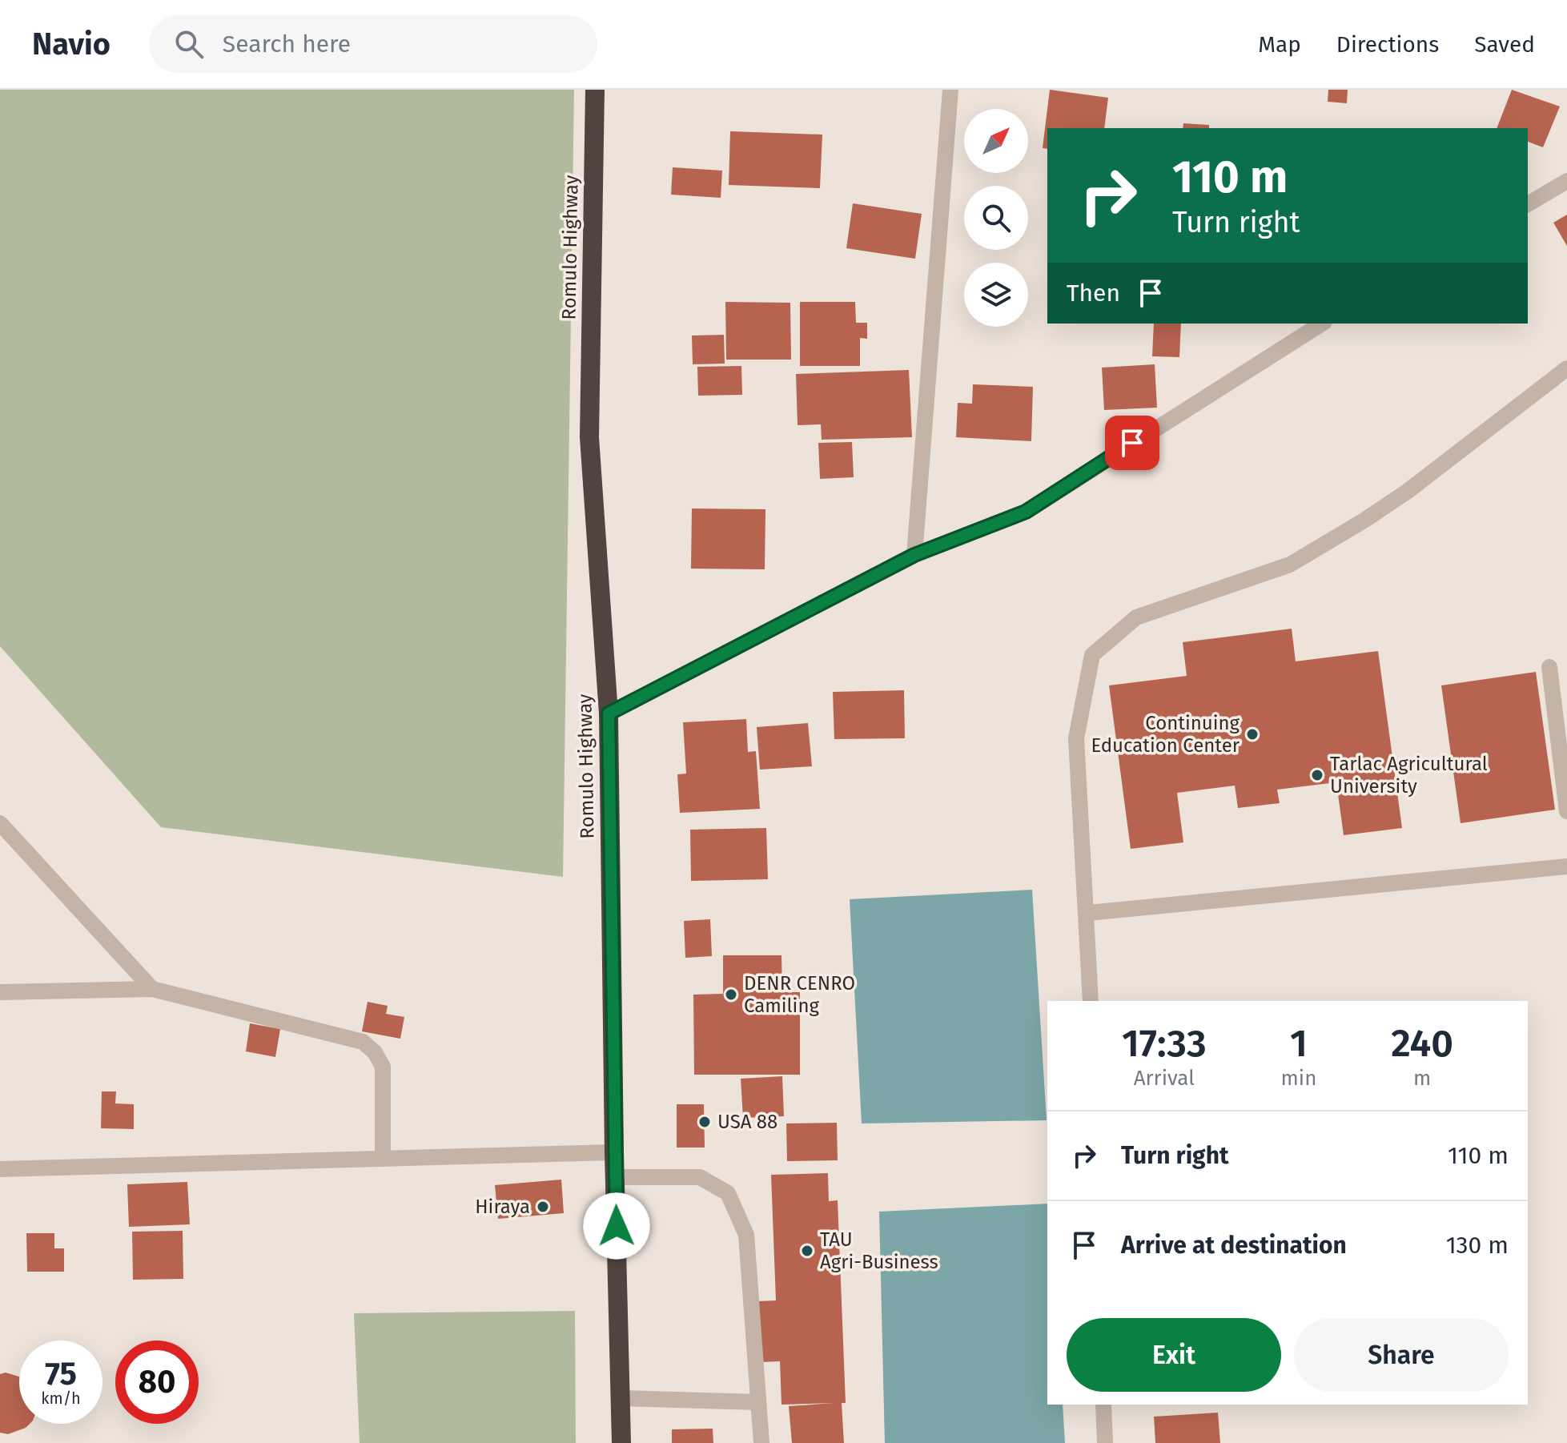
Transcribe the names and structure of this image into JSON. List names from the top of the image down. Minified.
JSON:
{"streets":{"highway":["Romulo Highway"]},"places":["Continuing Education Center","Tarlac Agricultural University","DENR CENRO Camiling","USA 88","Hiraya","TAU Agri-Business"],"north":"top right","page":{"header":"Navio","search":"Search here","nav":["Map","Directions","Saved"],"turn":["110 m","Turn right"],"then":"Then","eta":["17:33","Arrival","1","min","240","m"],"list":[{"name":"Turn right","value":"110 m"},{"name":"Arrive at destination","value":"130 m"}],"buttons":["Exit","Share"],"speed":"75 km/h","limit":"80"}}
